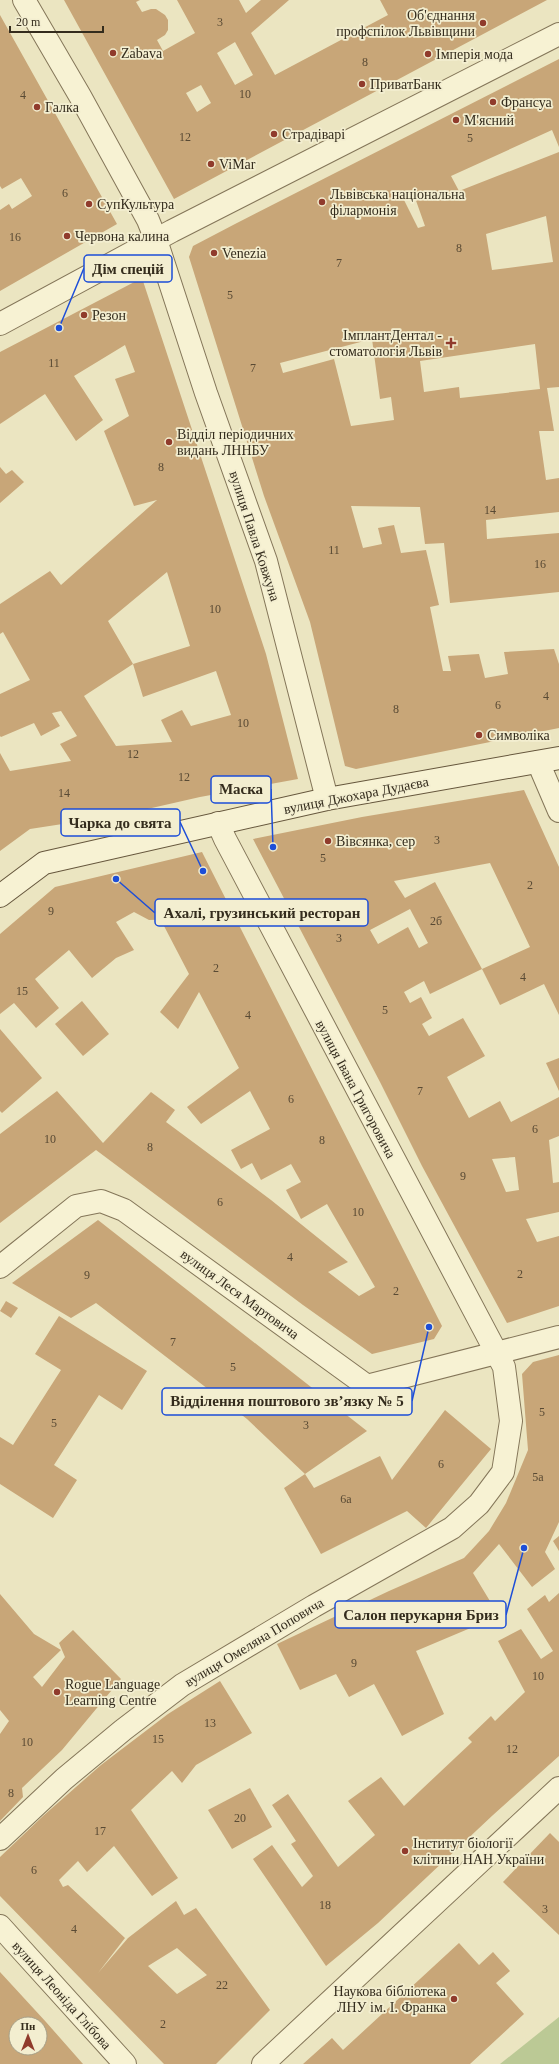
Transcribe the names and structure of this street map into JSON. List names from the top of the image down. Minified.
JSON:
{"streets":{"street":["вулиця Павла Ковжуна","вулиця Джохара Дудаєва","вулиця Івана Григоровича","вулиця Леся Мартовича","вулиця Омеляна Поповича","вулиця Леоніда Глібова"]},"crossings":[["вулиця Павла Ковжуна","вулиця Джохара Дудаєва"],["вулиця Джохара Дудаєва","вулиця Івана Григоровича"],["вулиця Івана Григоровича","вулиця Леся Мартовича"],["вулиця Івана Григоровича","вулиця Омеляна Поповича"],["вулиця Леся Мартовича","вулиця Омеляна Поповича"]],"places":{"other":["Об'єднання профспілок Львівщини","Zabava","Імперія мода","ПриватБанк","Франсуа","Галка","М'ясний","Страдіварі","ViMar","Львівська національна філармонія","СупКультура","Червона калина","Venezia","Резон","Дiм спецiй","Відділ періодичних видань ЛННБУ","Символіка","Вівсянка, сер","Маска","Чарка до свята","Ахалі, грузинський ресторан","Відділення поштового зв’язку № 5","Салон перукарня Бриз","Rogue Language Learning Centre","Інститут біології клітини НАН України","Наукова бібліотека ЛНУ ім. І. Франка"],"health":["ІмплантДентал - стоматологія Львів"]},"house_numbers":["3","8","10","4","12","5","6","16","8","7","5","11","7","8","14","11","16","10","4","6","8","10","12","12","14","3","5","2","9","2б","3","2","4","15","5","4","7","6","6","10","8","8","9","6","10","4","2","9","2","7","5","5","5","3","6","5а","6а","9","10","13","15","10","12","8","20","17","6","18","3","4","22","2"],"scale_bar":"20 m","north":"top"}
